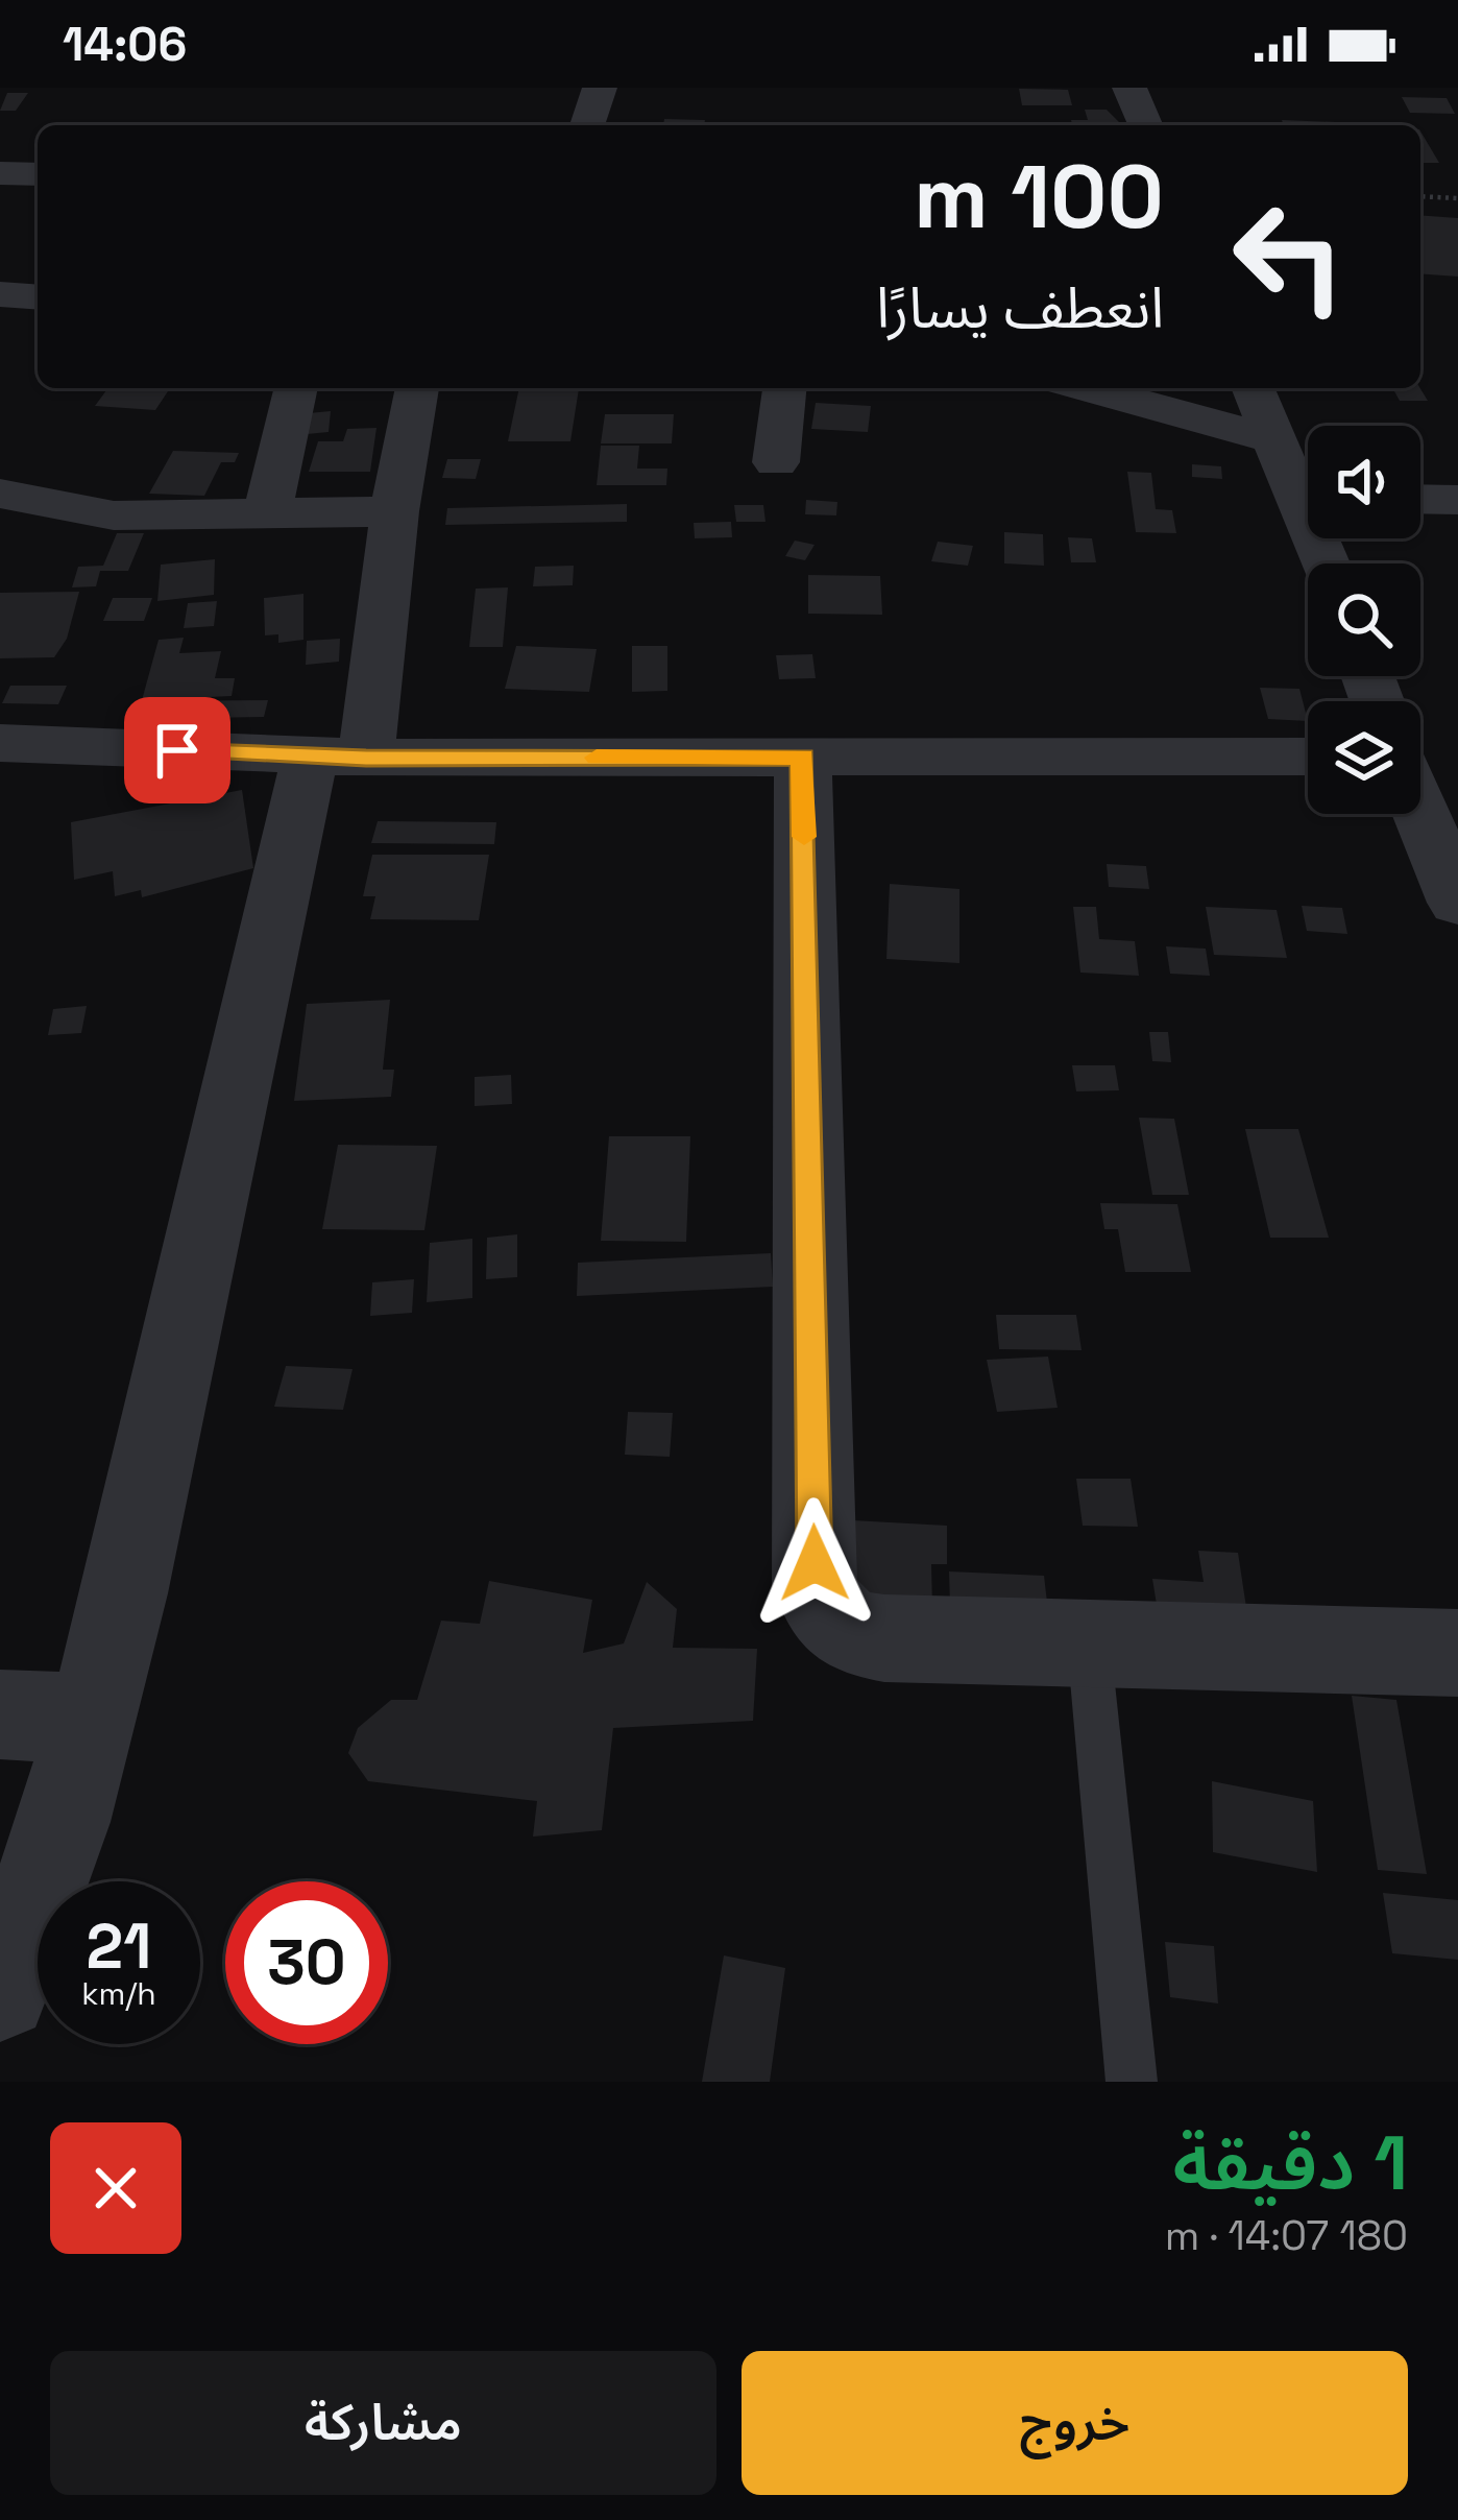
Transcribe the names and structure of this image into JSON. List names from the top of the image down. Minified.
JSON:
{"page":{"status":"14:06","turn":["100 m","انعطف يسارًا"],"speed":"21 km/h","limit":"30","heading":["1 دقيقة","180 m · 14:07"],"buttons":["خروج","مشاركة"]}}
